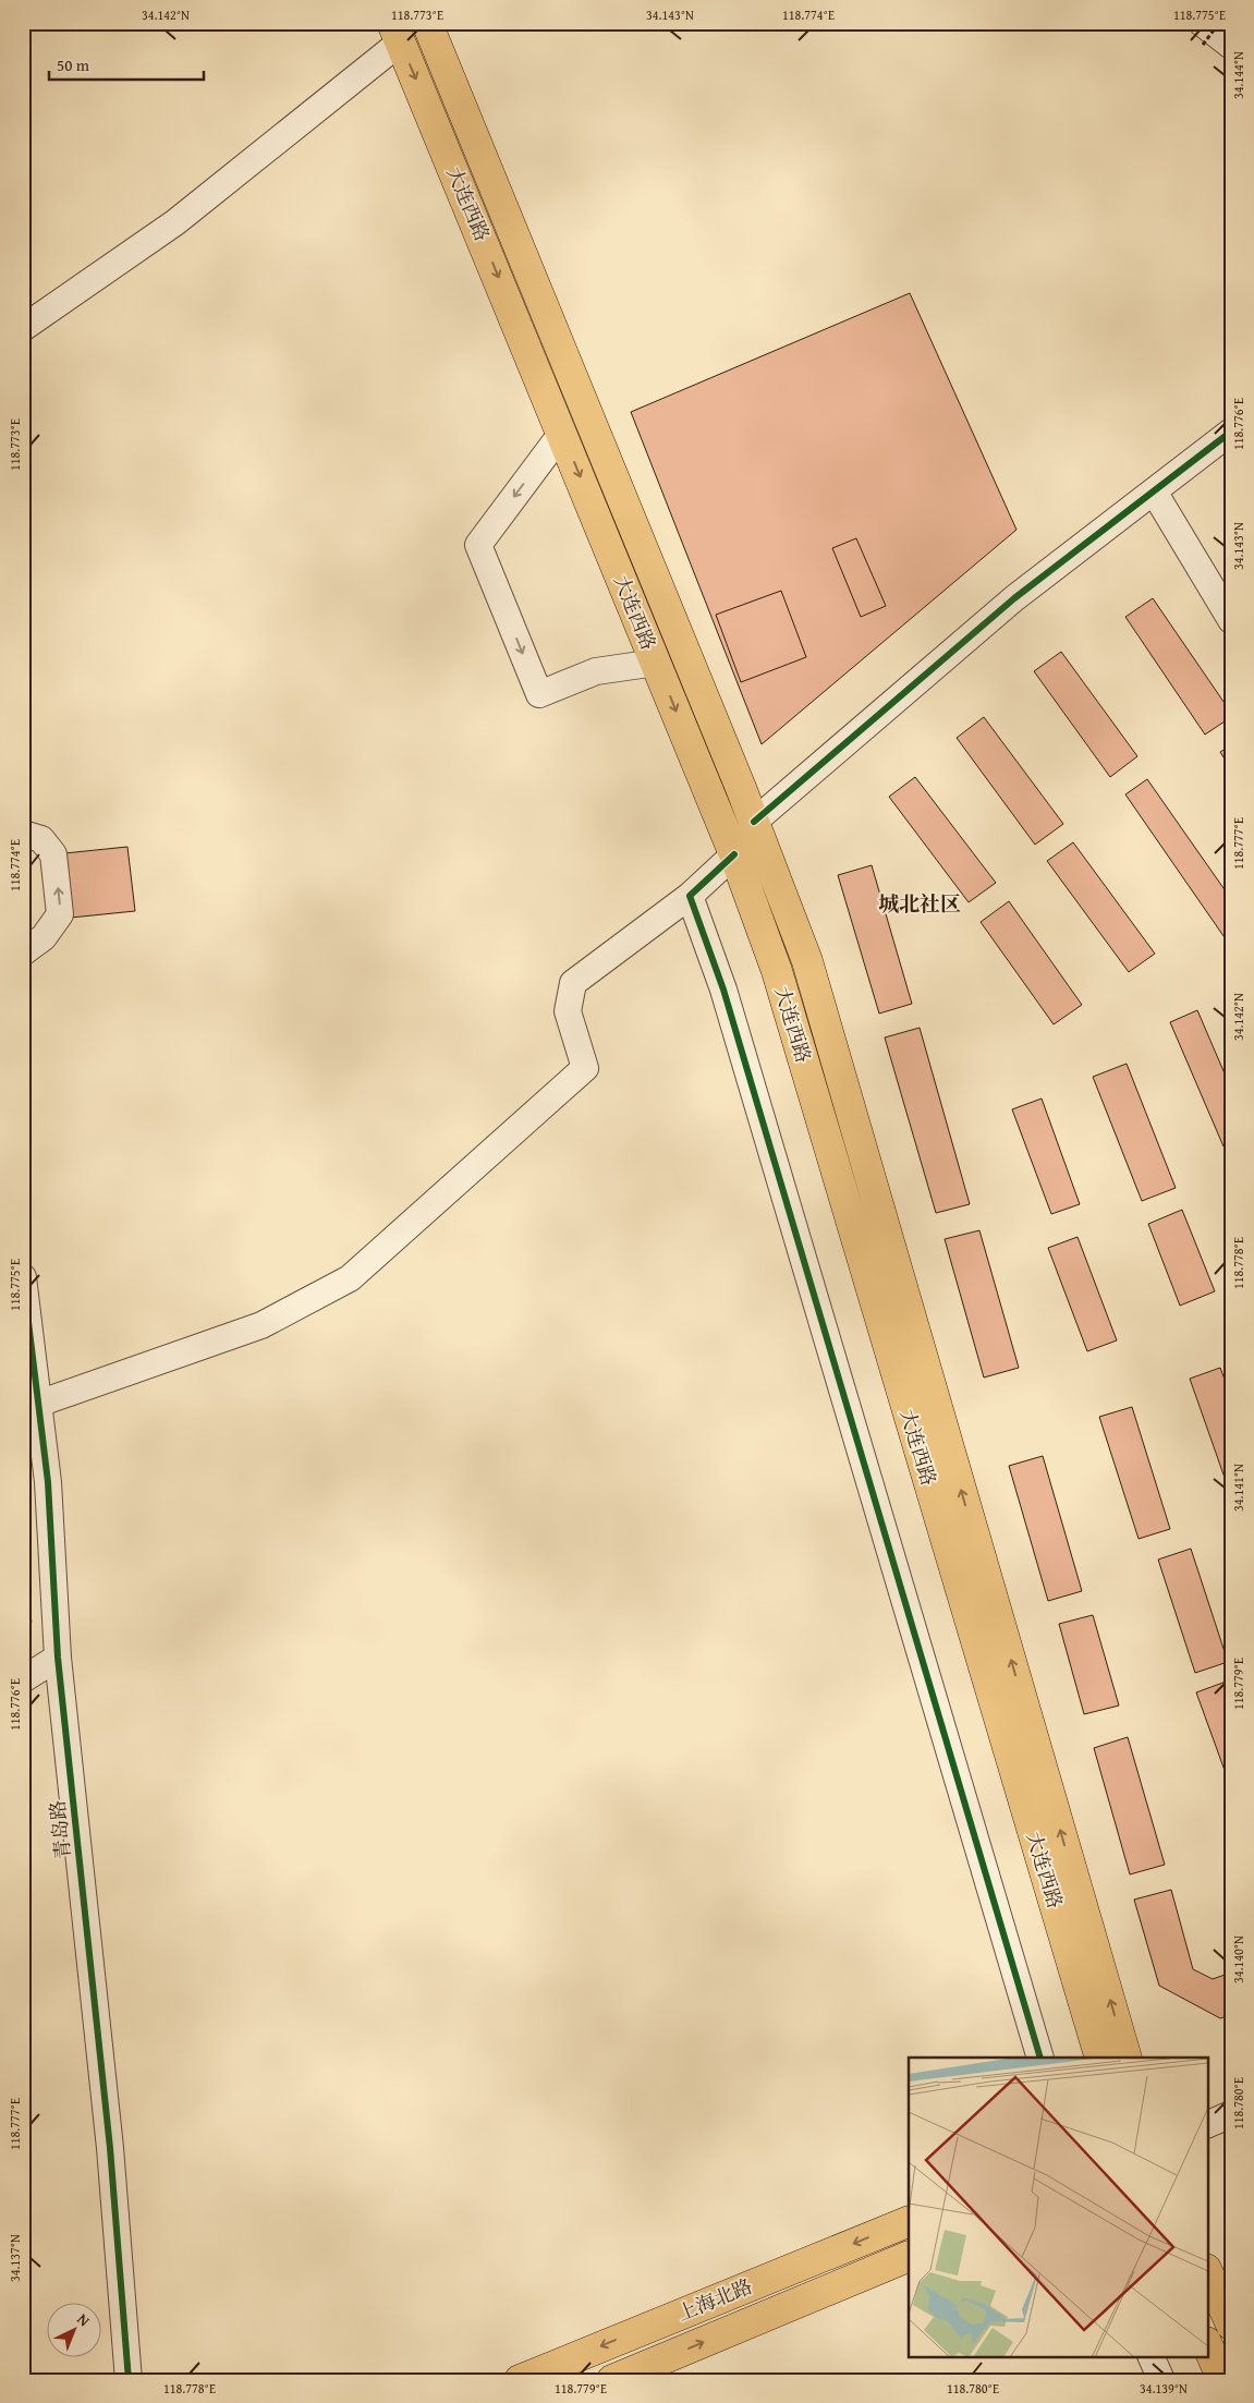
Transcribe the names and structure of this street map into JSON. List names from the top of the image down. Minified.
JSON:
{"streets":{"main road":["大连西路","上海北路"],"street":["青岛路"]},"districts":["城北社区"],"scale_bar":"50 m","north":"top right","coordinates":["34.142°N","118.773°E","34.143°N","118.774°E","118.775°E","34.144°N","118.776°E","118.777°E","118.778°E","34.141°N","118.779°E","34.140°N","118.780°E","34.137°N","34.139°N"]}
